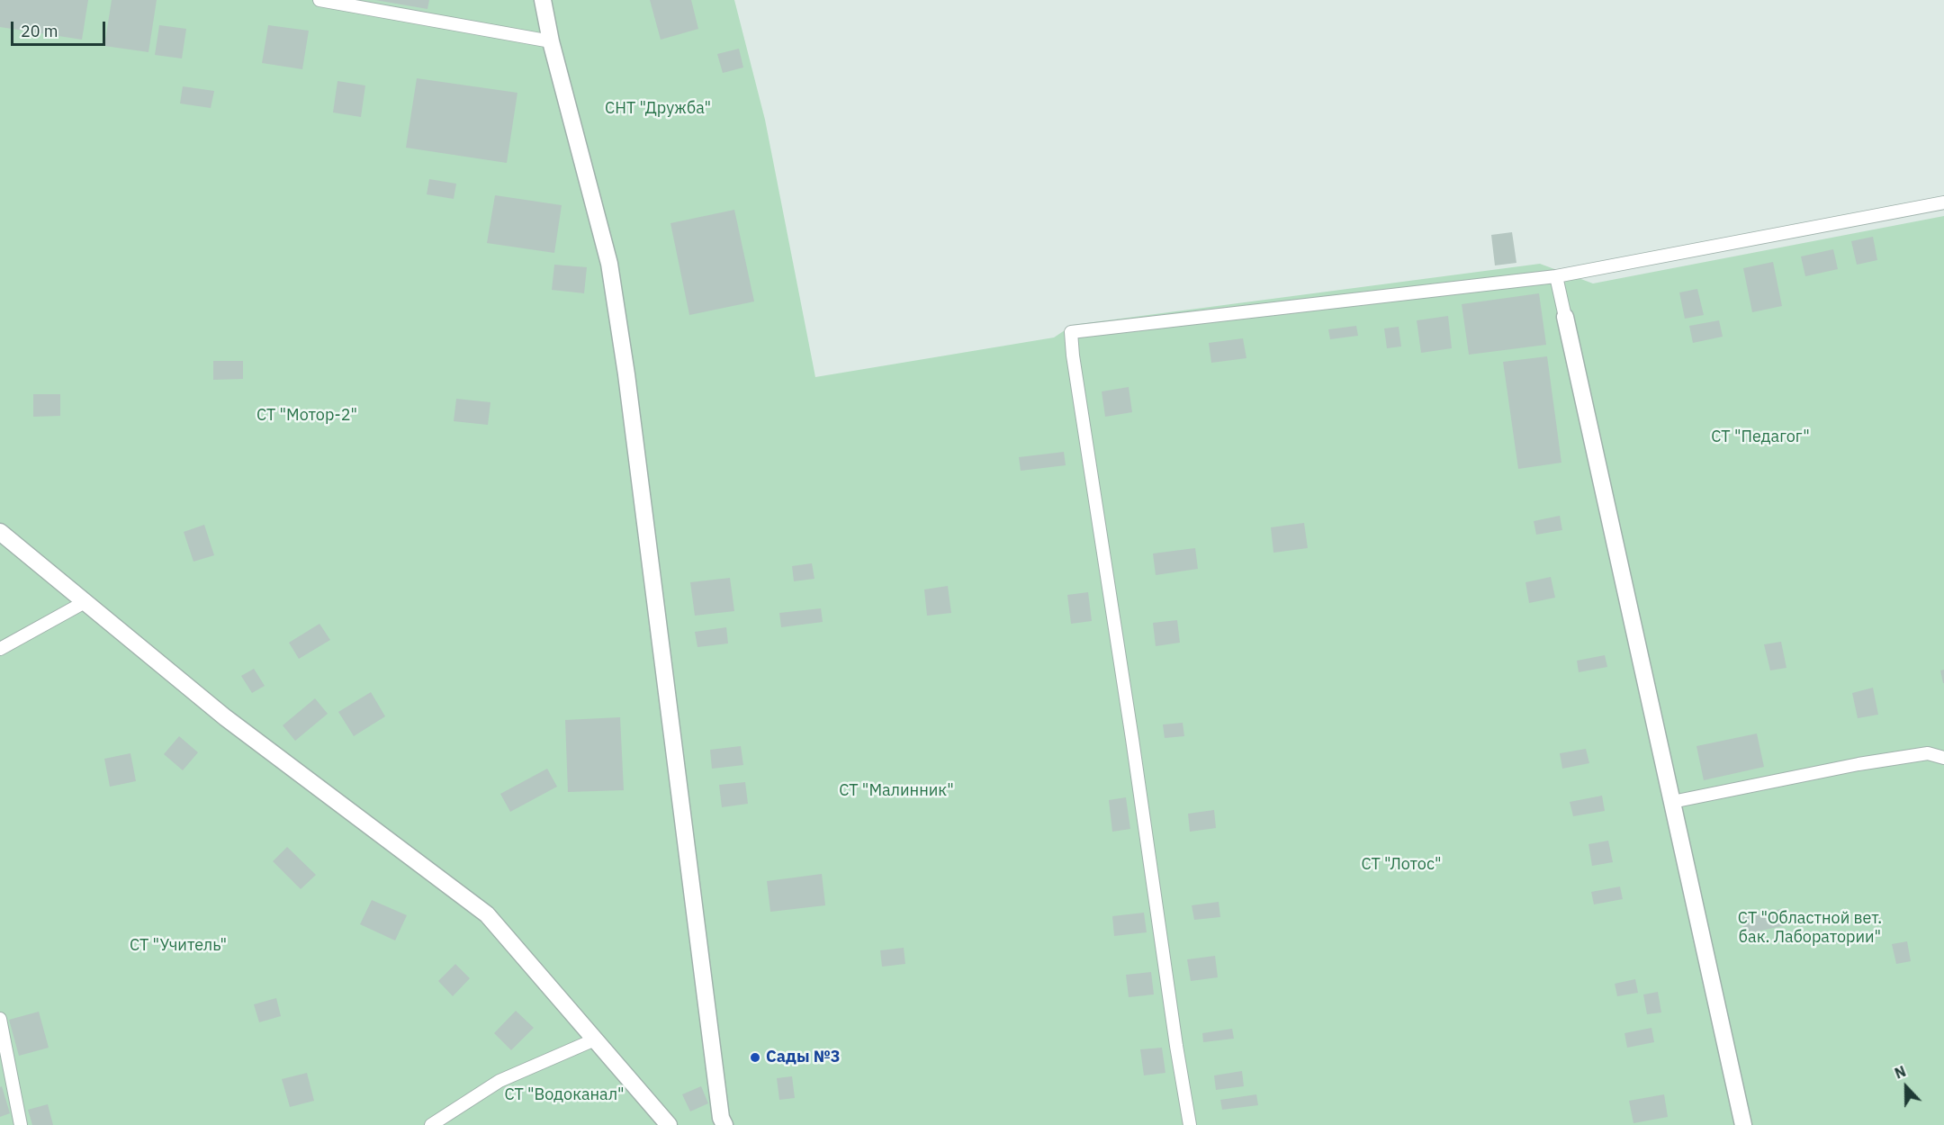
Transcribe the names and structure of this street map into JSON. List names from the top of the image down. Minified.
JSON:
{"parks":["СНТ \"Дружба\"","СТ \"Мотор-2\"","СТ \"Педагог\"","СТ \"Малинник\"","СТ \"Лотос\"","СТ \"Областной вет. бак. Лаборатории\"","СТ \"Учитель\"","СТ \"Водоканал\""],"places":["Сады №3"],"scale_bar":"20 m","north":"top"}
